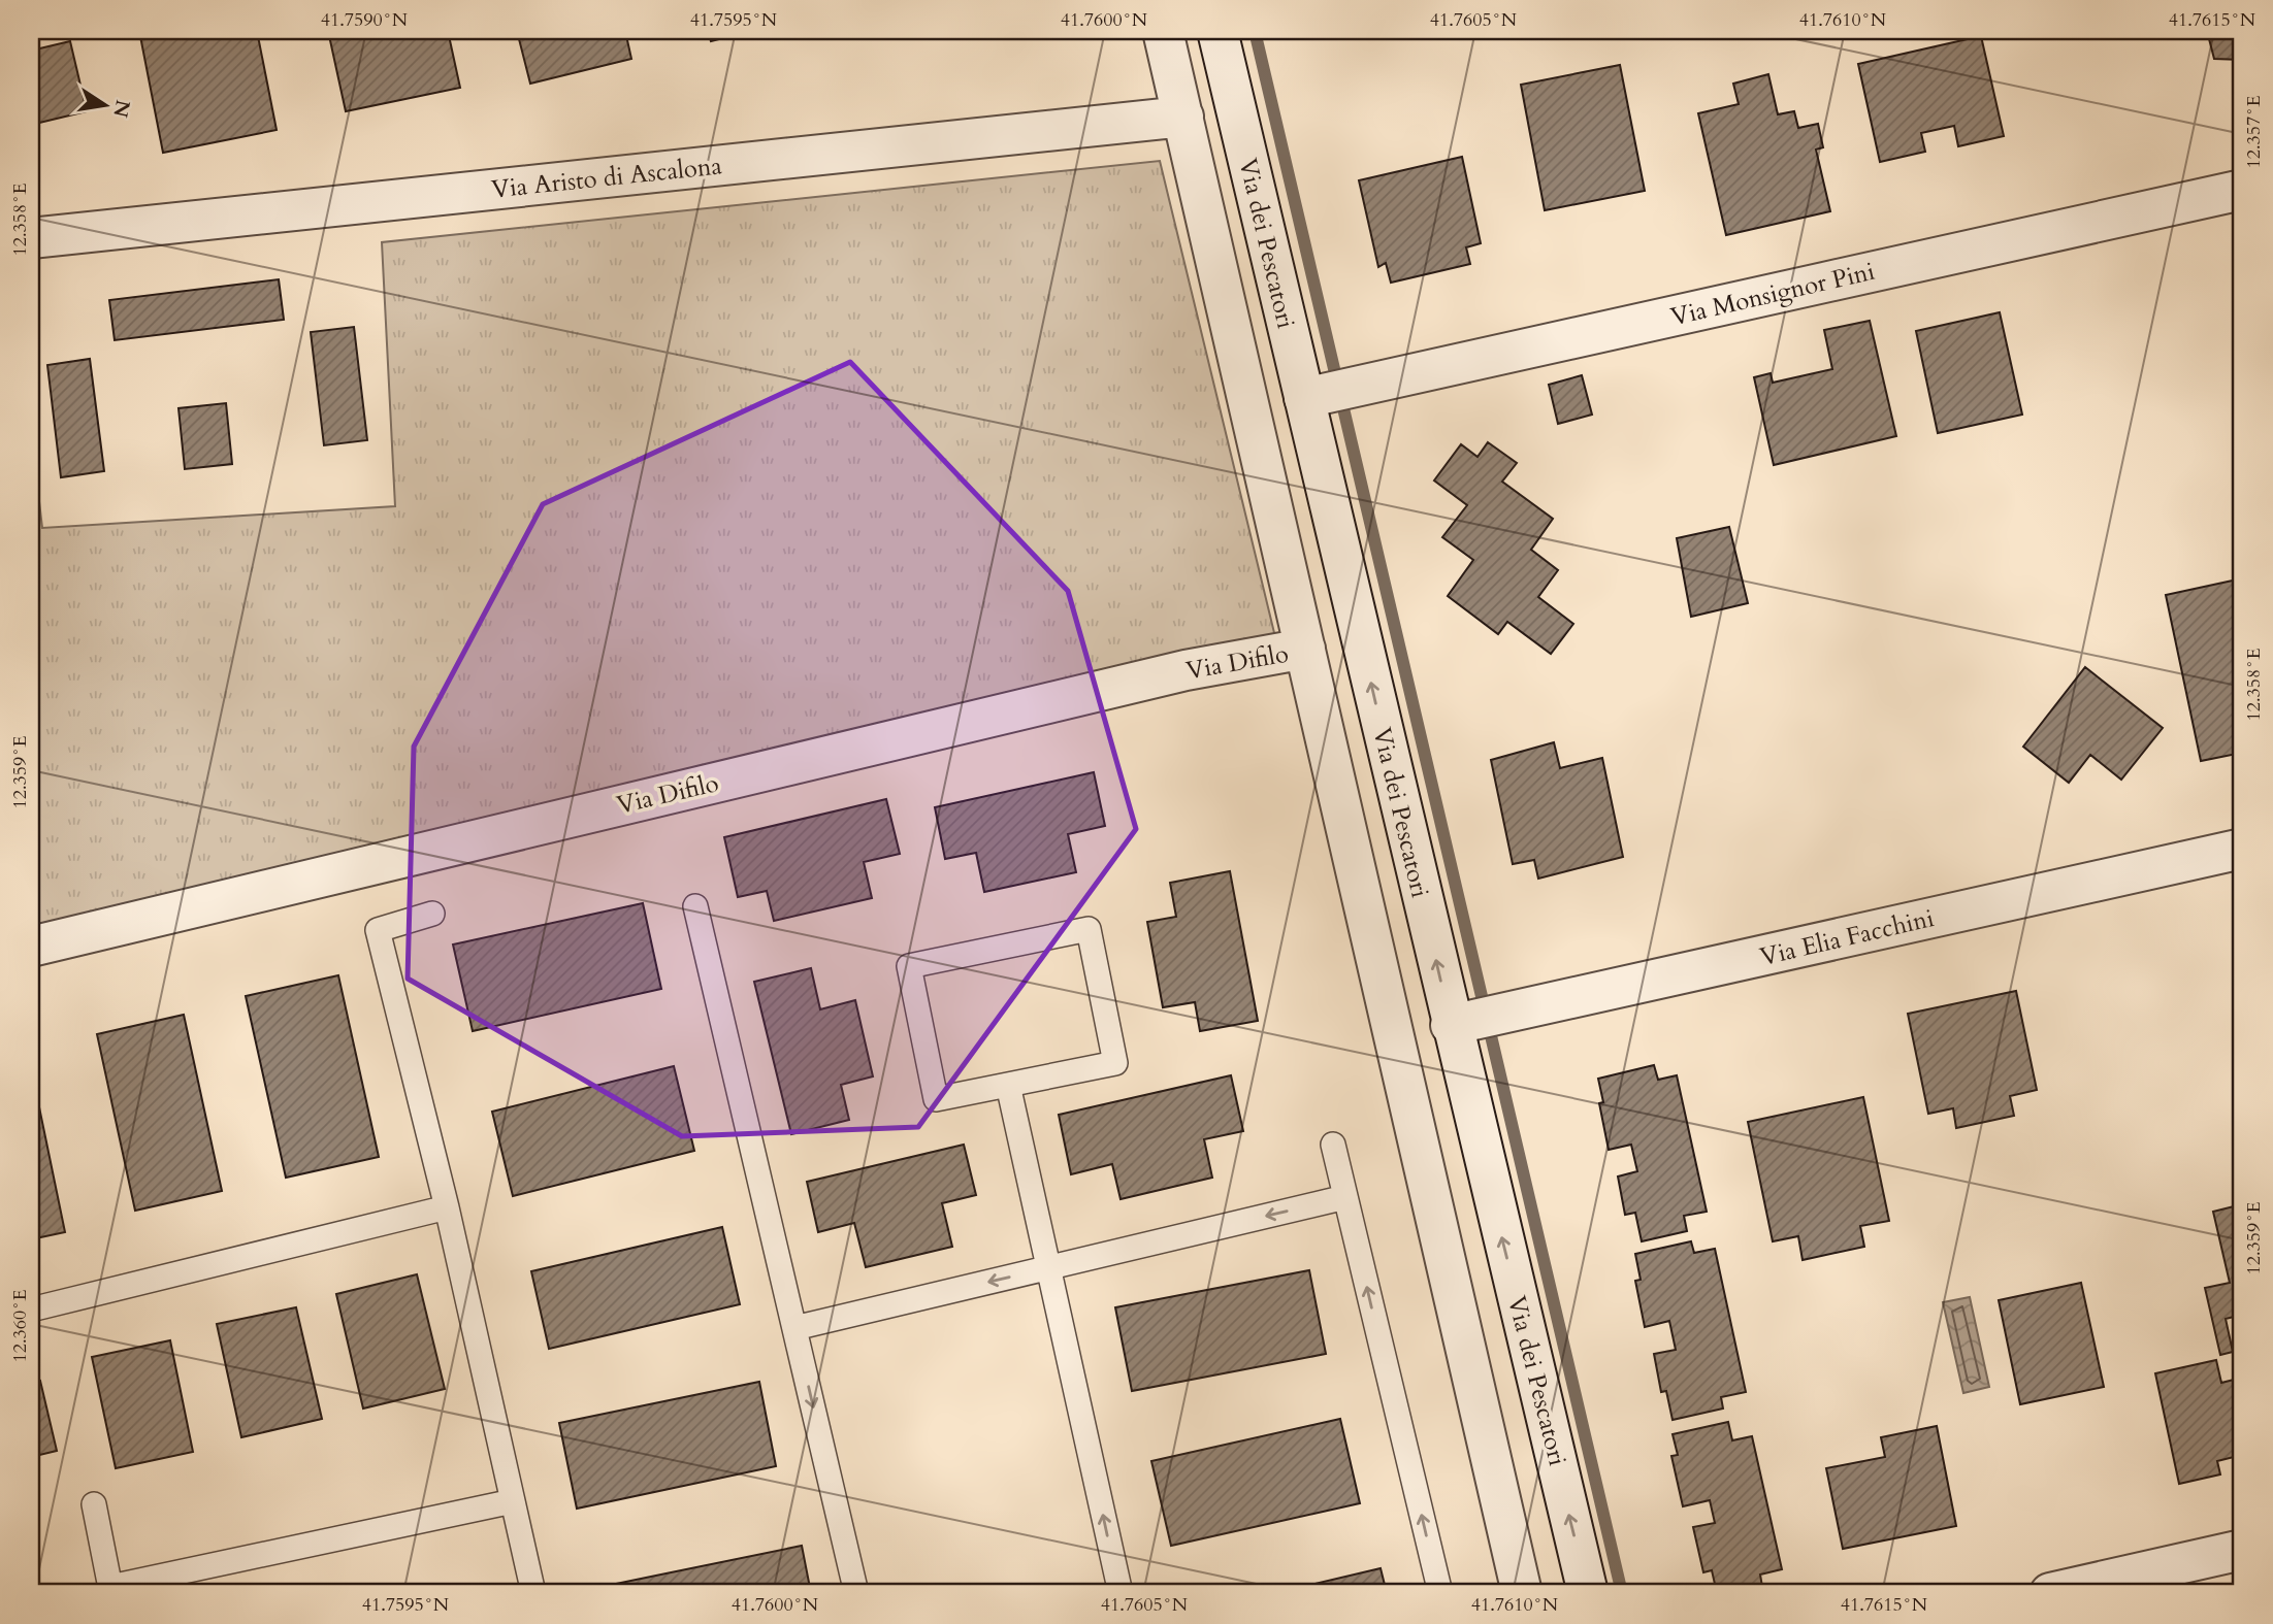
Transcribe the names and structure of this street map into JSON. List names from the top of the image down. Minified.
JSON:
{"streets":{"street":["Via Aristo di Ascalona","Via dei Pescatori","Via Monsignor Pini","Via Difilo","Via Elia Facchini"]},"crossings":[["Via dei Pescatori","Via Monsignor Pini"],["Via dei Pescatori","Via Elia Facchini"]],"north":"right","coordinates":["41.7590°N","41.7595°N","41.7600°N","41.7605°N","41.7610°N","41.7615°N","12.357°E","12.358°E","12.359°E","12.360°E"]}
